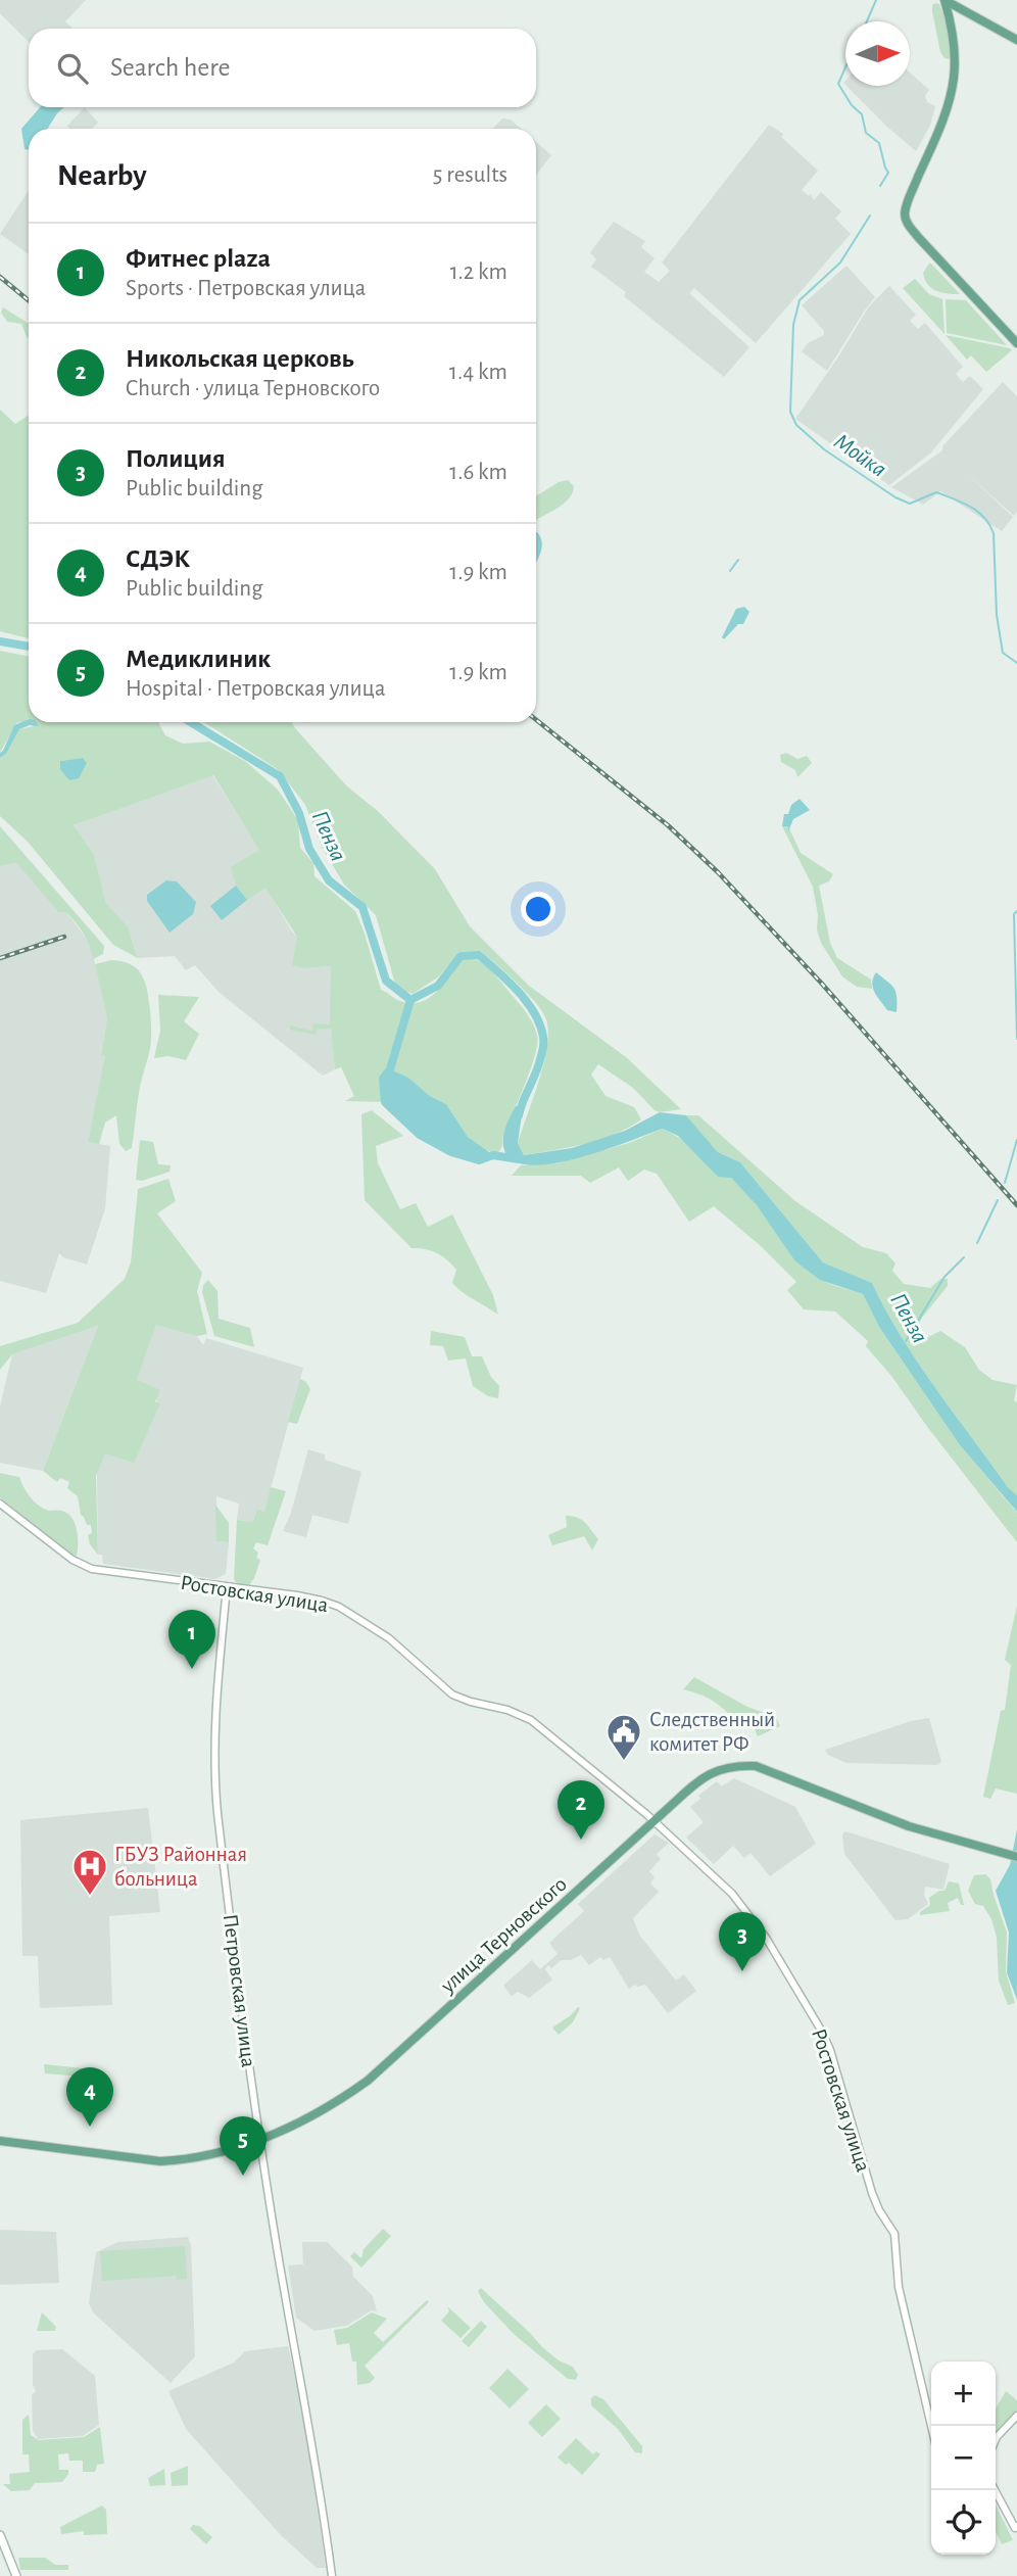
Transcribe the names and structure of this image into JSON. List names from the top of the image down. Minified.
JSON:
{"streets":{"main road":["улица Терновского"],"street":["Ростовская улица","Петровская улица"]},"crossings":[["Ростовская улица","улица Терновского"],["Ростовская улица","Петровская улица"],["улица Терновского","Петровская улица"]],"water":["Мойка","Пенза"],"places":{"public building":["Следственный комитет РФ"],"hospital":["ГБУЗ Районная больница"]},"north":"right","page":{"search":"Search here","heading":["Nearby","5 results"],"list":[{"mark":"1","name":"Фитнес plaza","note":"Sports · Петровская улица","value":"1.2 km"},{"mark":"2","name":"Никольская церковь","note":"Church · улица Терновского","value":"1.4 km"},{"mark":"3","name":"Полиция","note":"Public building","value":"1.6 km"},{"mark":"4","name":"СДЭК","note":"Public building","value":"1.9 km"},{"mark":"5","name":"Медиклиник","note":"Hospital · Петровская улица","value":"1.9 km"}],"pins":["1","2","3","4","5"],"map_buttons":["+","−"]}}
